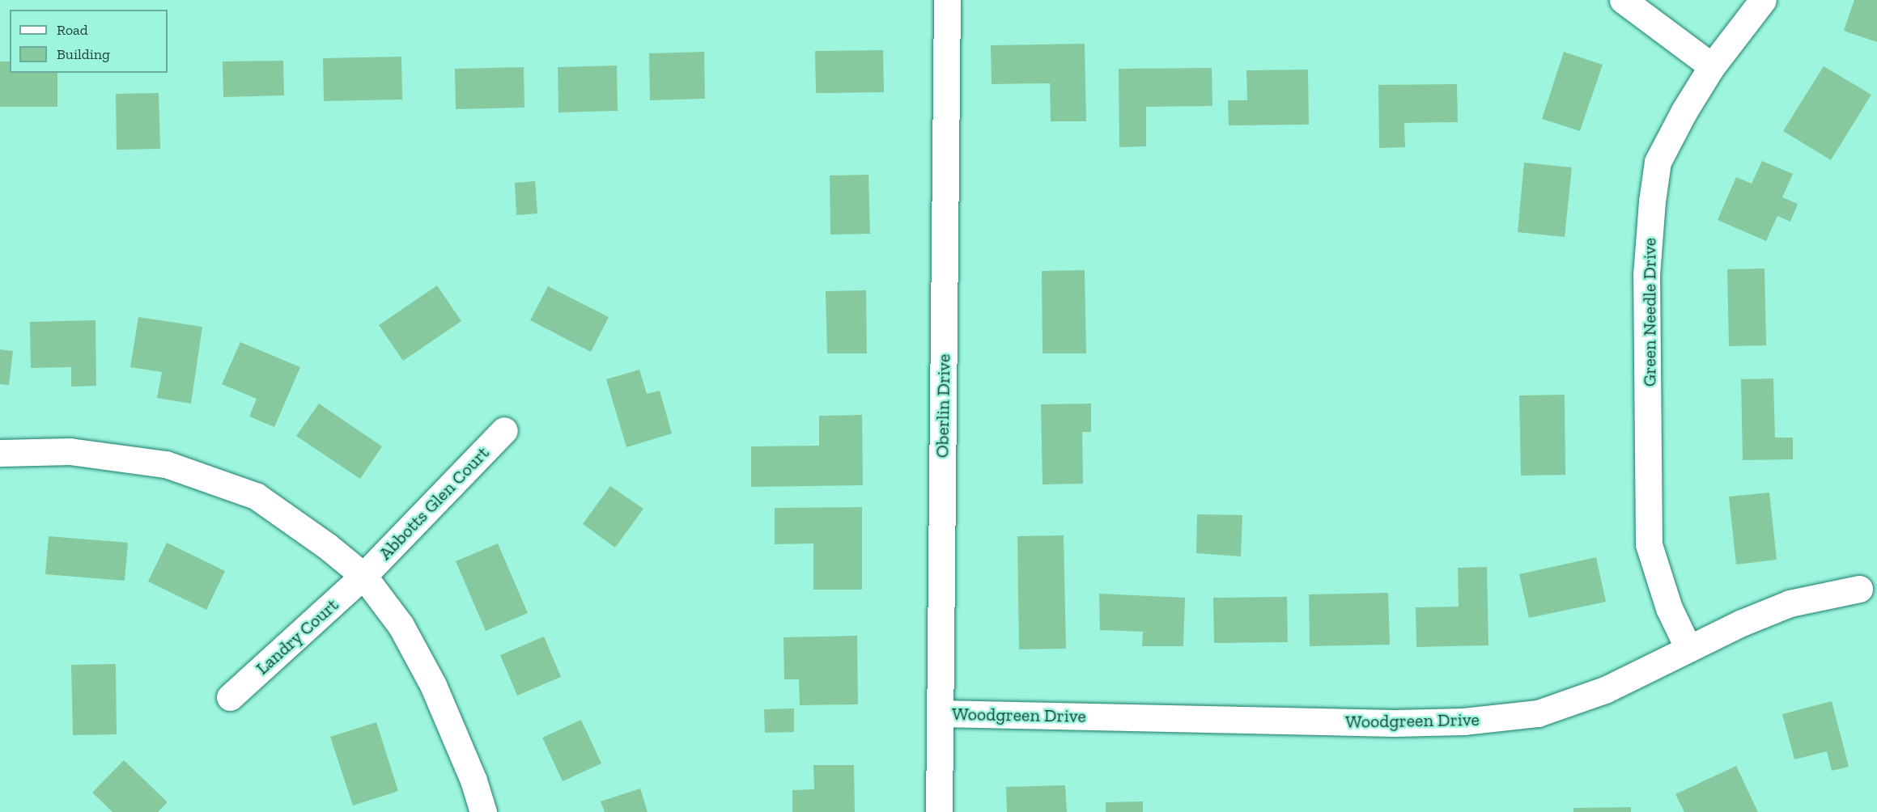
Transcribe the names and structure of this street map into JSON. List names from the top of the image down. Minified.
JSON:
{"streets":{"street":["Green Needle Drive","Oberlin Drive","Abbotts Glen Court","Landry Court","Woodgreen Drive"]},"crossings":[["Green Needle Drive","Woodgreen Drive"],["Oberlin Drive","Woodgreen Drive"],["Abbotts Glen Court","Landry Court"]],"legend":["Road","Building"]}
